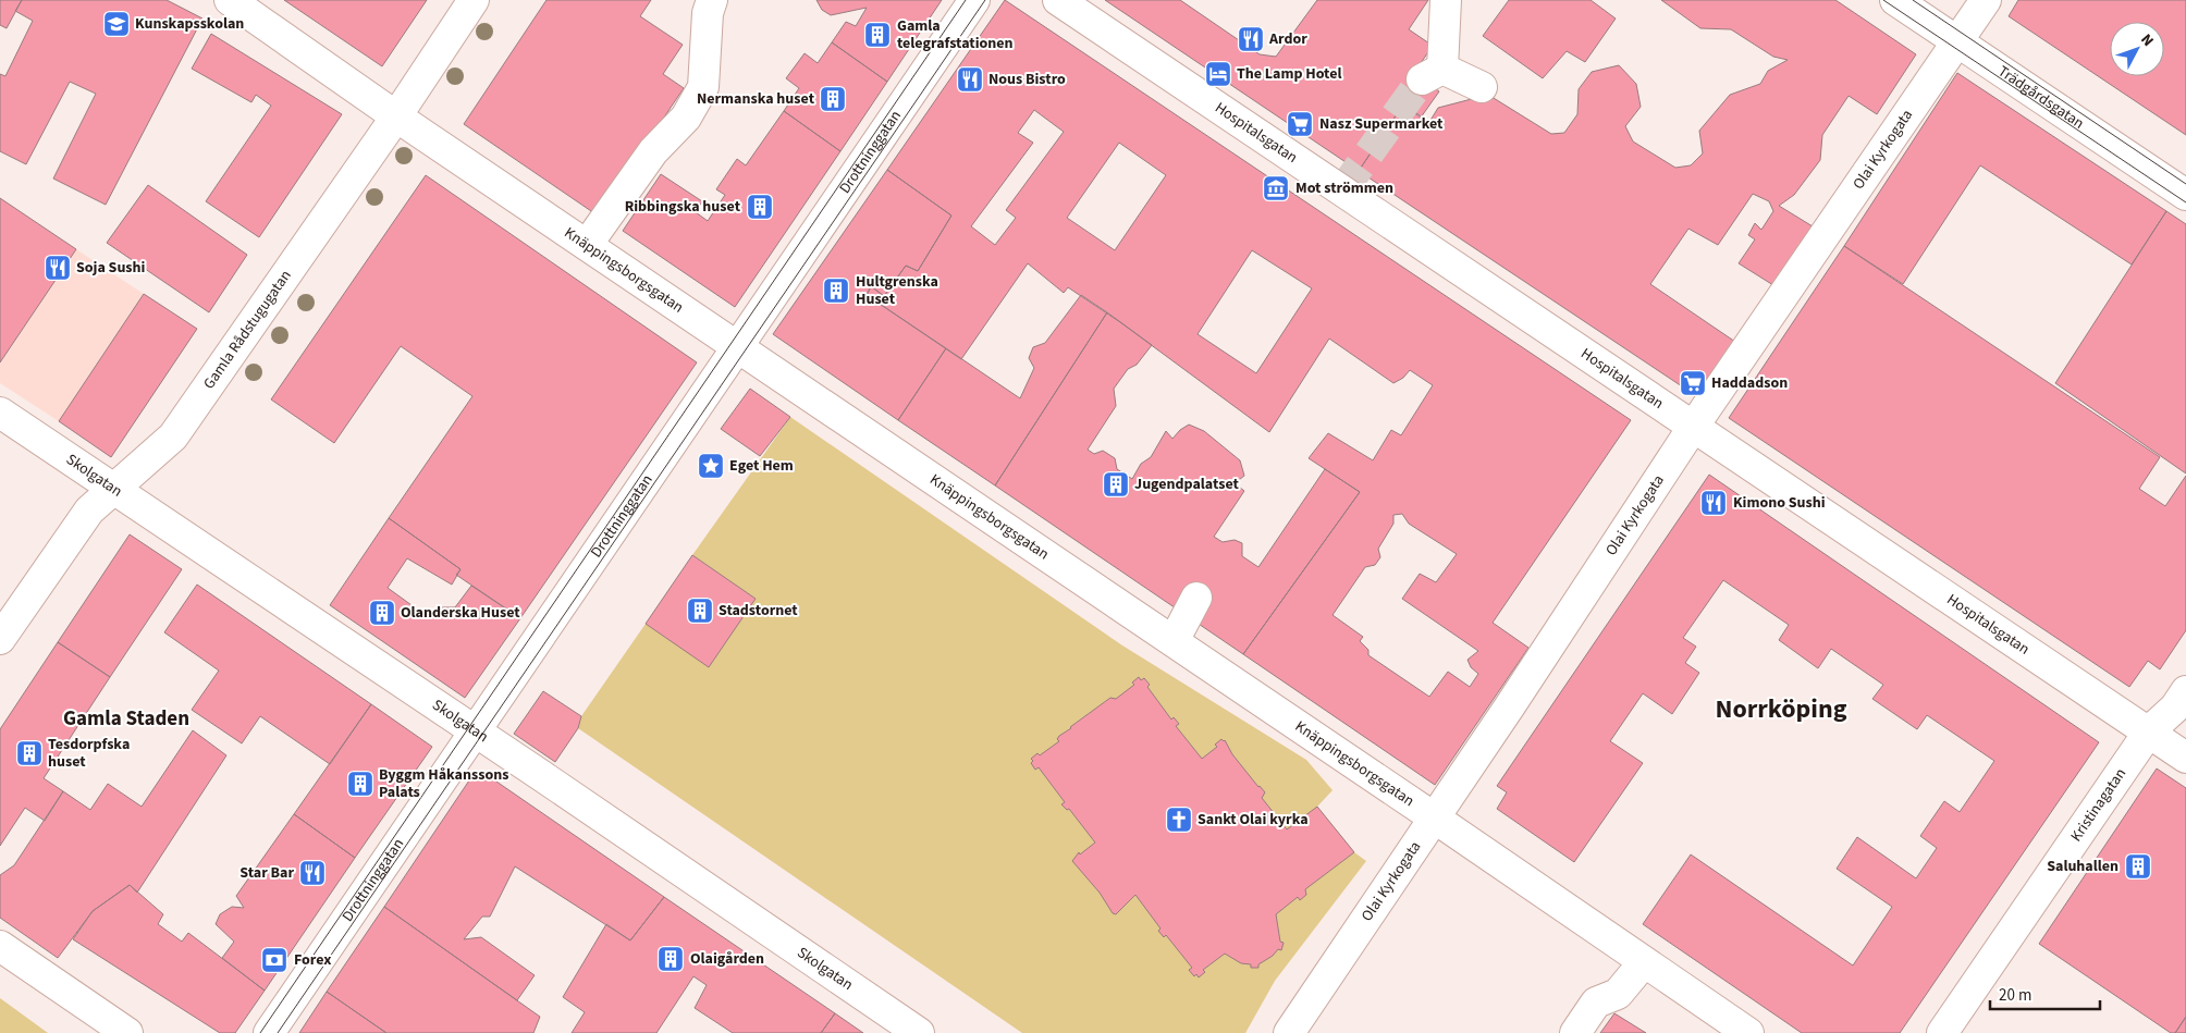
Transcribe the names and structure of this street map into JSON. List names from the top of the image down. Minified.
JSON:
{"streets":{"street":["Trädgårdsgatan","Hospitalsgatan","Olai Kyrkogata","Drottninggatan","Knäppingsborgsgatan","Gamla Rådstugugatan","Skolgatan","Kristinagatan"]},"crossings":[["Trädgårdsgatan","Olai Kyrkogata"],["Hospitalsgatan","Olai Kyrkogata"],["Hospitalsgatan","Kristinagatan"],["Olai Kyrkogata","Knäppingsborgsgatan"],["Drottninggatan","Knäppingsborgsgatan"],["Drottninggatan","Skolgatan"],["Knäppingsborgsgatan","Gamla Rådstugugatan"],["Gamla Rådstugugatan","Skolgatan"]],"districts":["Norrköping","Gamla Staden"],"places":{"school or university":["Kunskapsskolan"],"building":["Gamla telegrafstationen","Nermanska huset","Ribbingska huset","Hultgrenska Huset","Jugendpalatset","Stadstornet","Olanderska Huset","Tesdorpfska huset","Byggm Håkanssons Palats","Saluhallen","Olaigården"],"restaurant":["Ardor","Nous Bistro","Soja Sushi","Kimono Sushi","Star Bar"],"hotel":["The Lamp Hotel"],"supermarket":["Nasz Supermarket","Haddadson"],"museum":["Mot strömmen"],"place":["Eget Hem"],"church":["Sankt Olai kyrka"],"bank":["Forex"]},"scale_bar":"20 m","north":"top right"}
